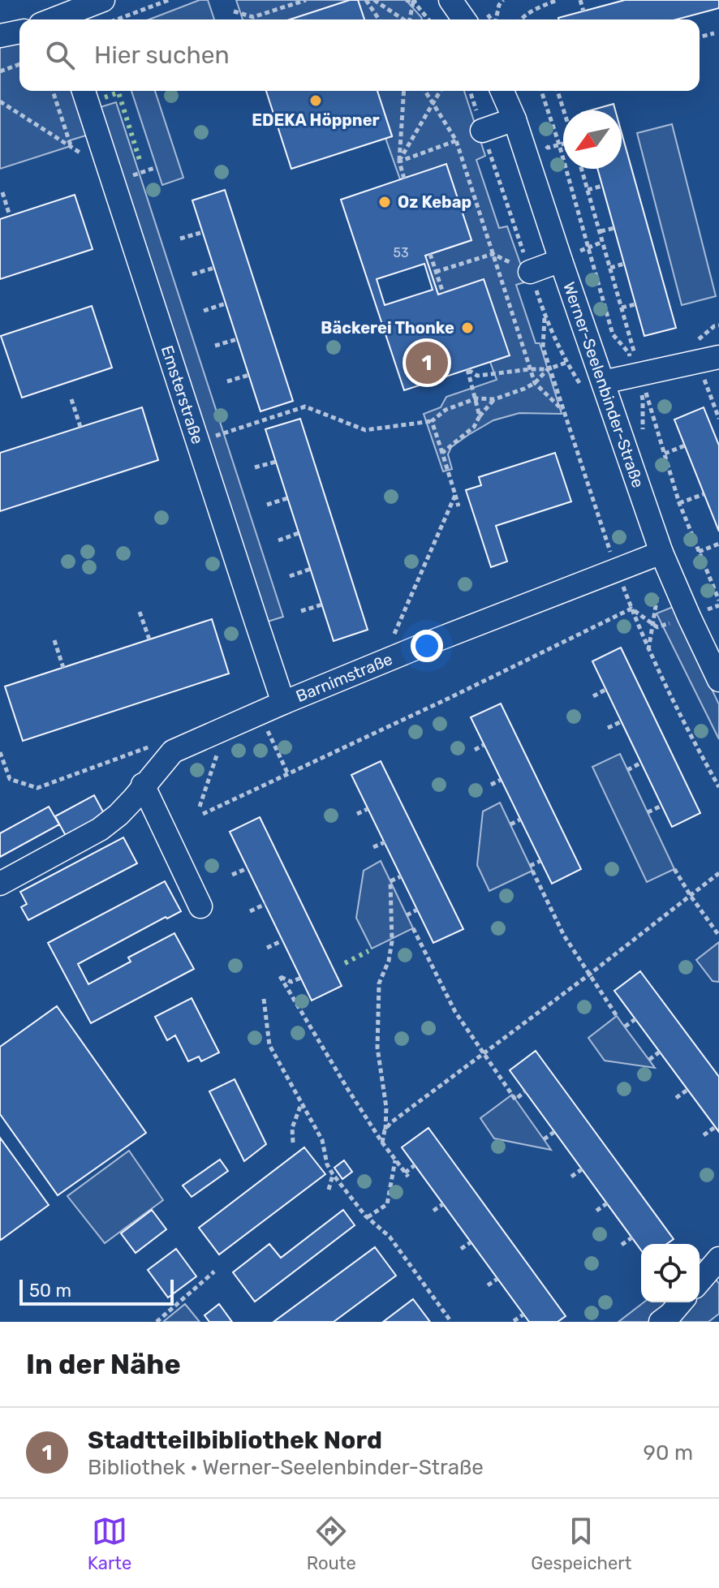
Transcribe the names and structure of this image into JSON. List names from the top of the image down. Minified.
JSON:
{"streets":{"street":["Werner-Seelenbinder-Straße","Emsterstraße","Barnimstraße"]},"crossings":[["Werner-Seelenbinder-Straße","Barnimstraße"],["Emsterstraße","Barnimstraße"]],"places":["EDEKA Höppner","Oz Kebap","Bäckerei Thonke"],"house_numbers":["53"],"scale_bar":"50 m","north":"bottom left","page":{"search":"Hier suchen","pins":"1","scale":"50 m","heading":"In der Nähe","list":[{"mark":"1","name":"Stadtteilbibliothek Nord","note":"Bibliothek · Werner-Seelenbinder-Straße","value":"90 m"}],"nav":["Karte","Route","Gespeichert"]}}
